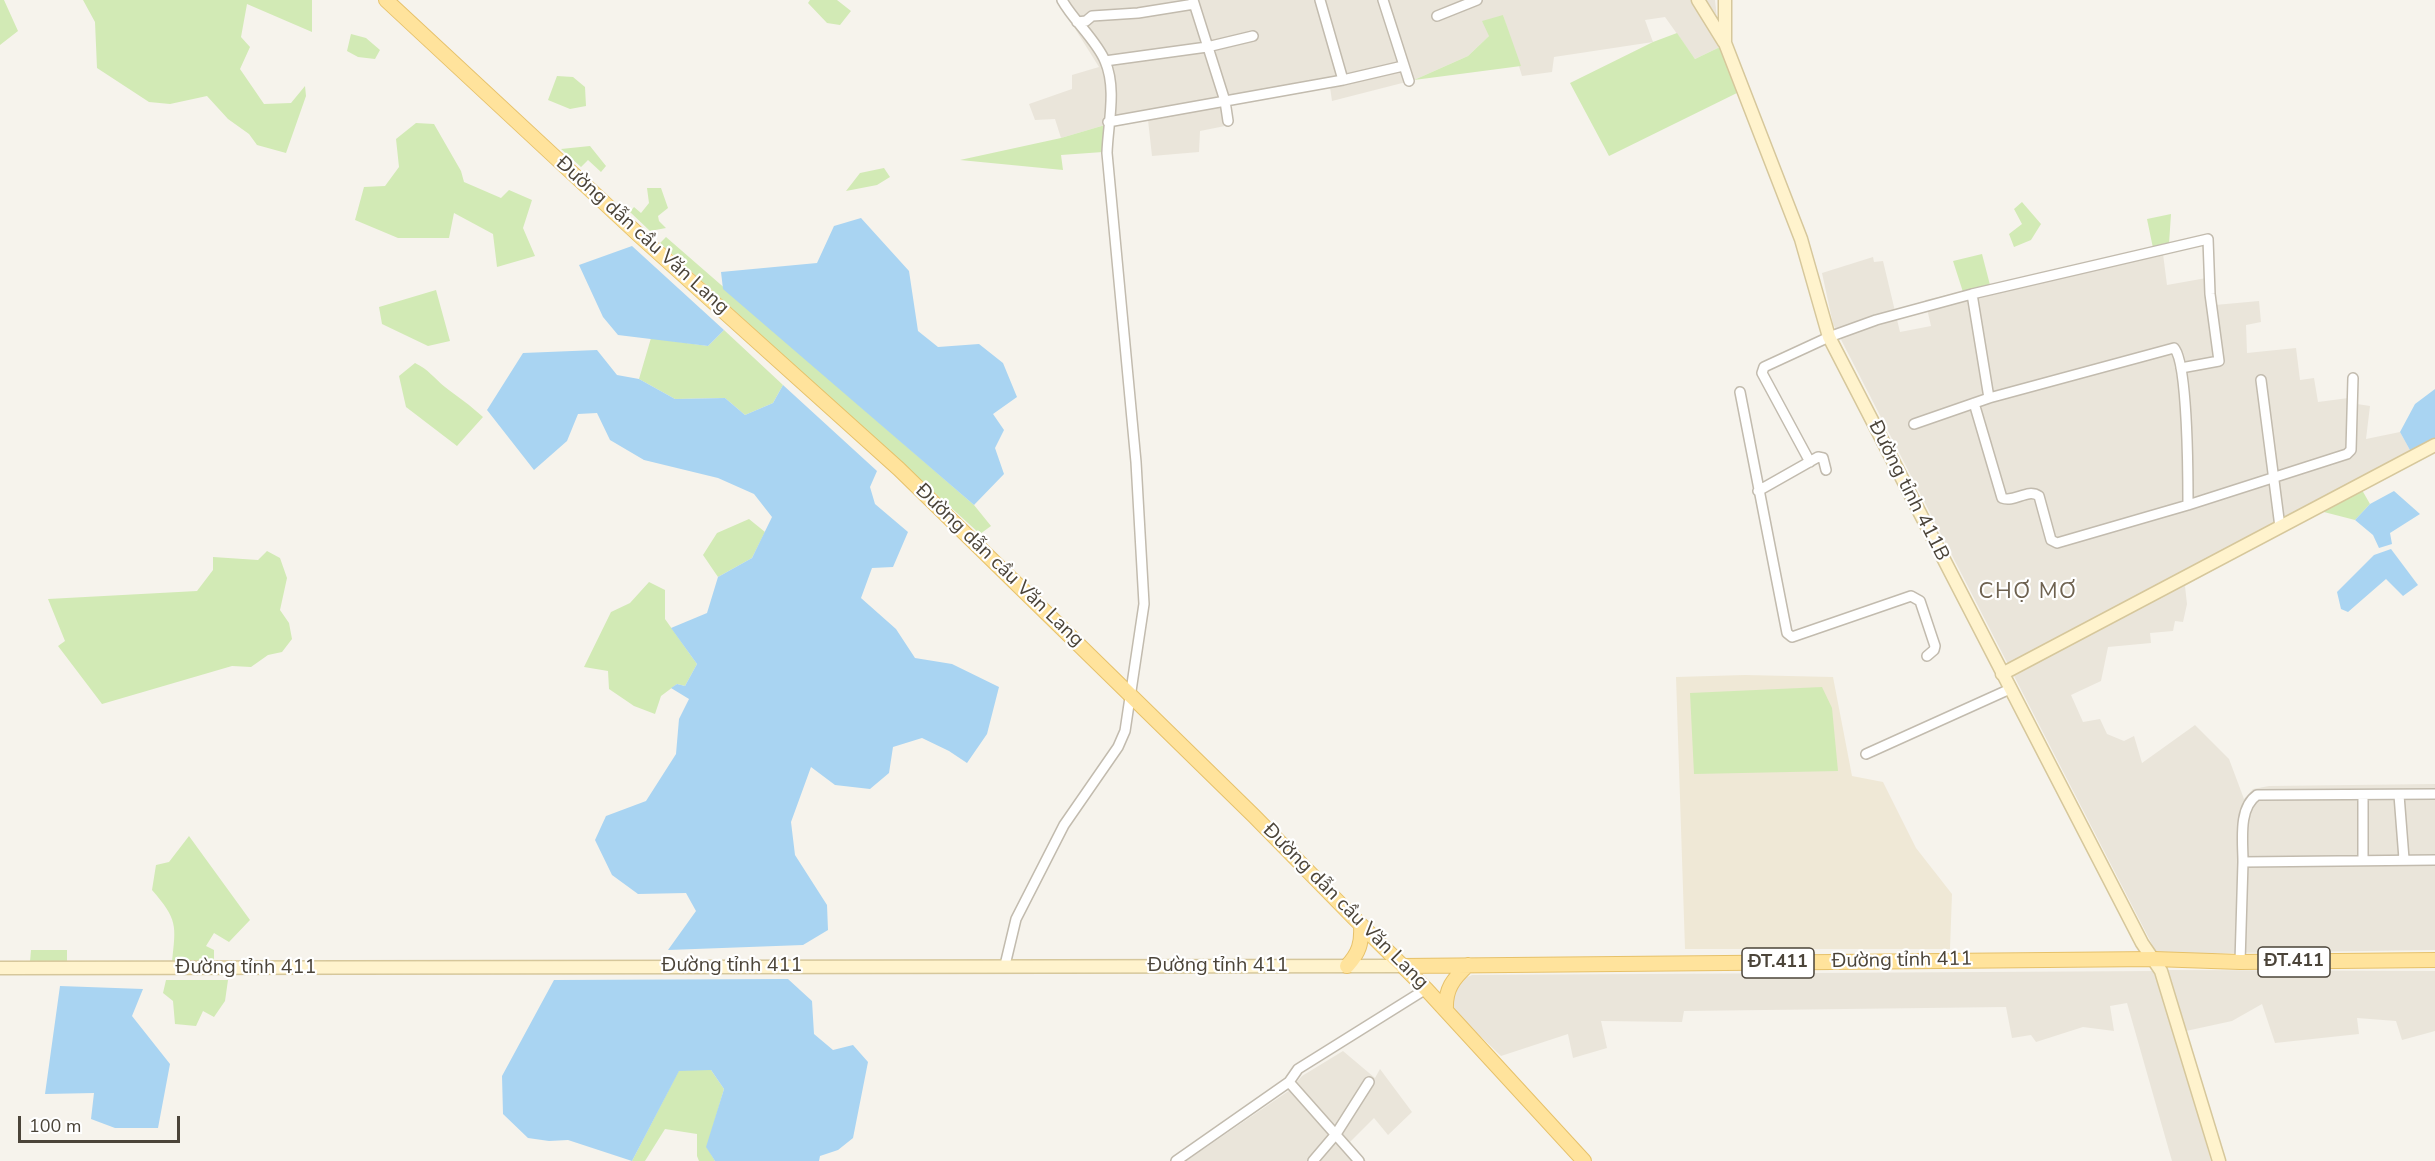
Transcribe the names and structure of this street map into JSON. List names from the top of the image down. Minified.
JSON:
{"streets":{"main road":["Đường dẫn cầu Văn Lang","Đường tỉnh 411B","Đường tỉnh 411","ĐT.411"]},"crossings":[["Đường dẫn cầu Văn Lang","Đường tỉnh 411"],["Đường tỉnh 411B","Đường tỉnh 411"]],"districts":["CHỢ MƠ"],"scale_bar":"100 m"}
